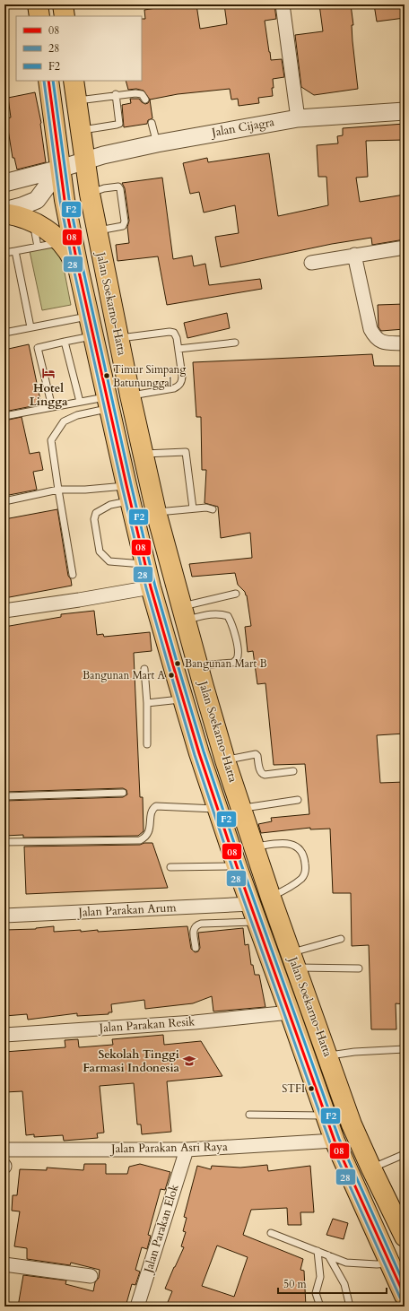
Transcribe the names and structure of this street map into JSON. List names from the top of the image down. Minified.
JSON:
{"streets":{"highway":["Jalan Soekarno-Hatta"],"street":["Jalan Cijagra","Jalan Parakan Arum","Jalan Parakan Resik","Jalan Parakan Asri Raya","Jalan Parakan Elok"]},"crossings":[["Jalan Cijagra","Jalan Soekarno-Hatta"],["Jalan Soekarno-Hatta","Jalan Parakan Arum"],["Jalan Soekarno-Hatta","Jalan Parakan Resik"],["Jalan Soekarno-Hatta","Jalan Parakan Asri Raya"],["Jalan Parakan Asri Raya","Jalan Parakan Elok"]],"places":{"hotel":["Hotel Lingga"],"other":["Timur Simpang Batununggal","Bangunan Mart B","Bangunan Mart A","STFI"],"school or university":["Sekolah Tinggi Farmasi Indonesia"]},"lines":["transit line 08","transit line 28","transit line F2"],"legend":["08","28","F2"],"scale_bar":"50 m"}
